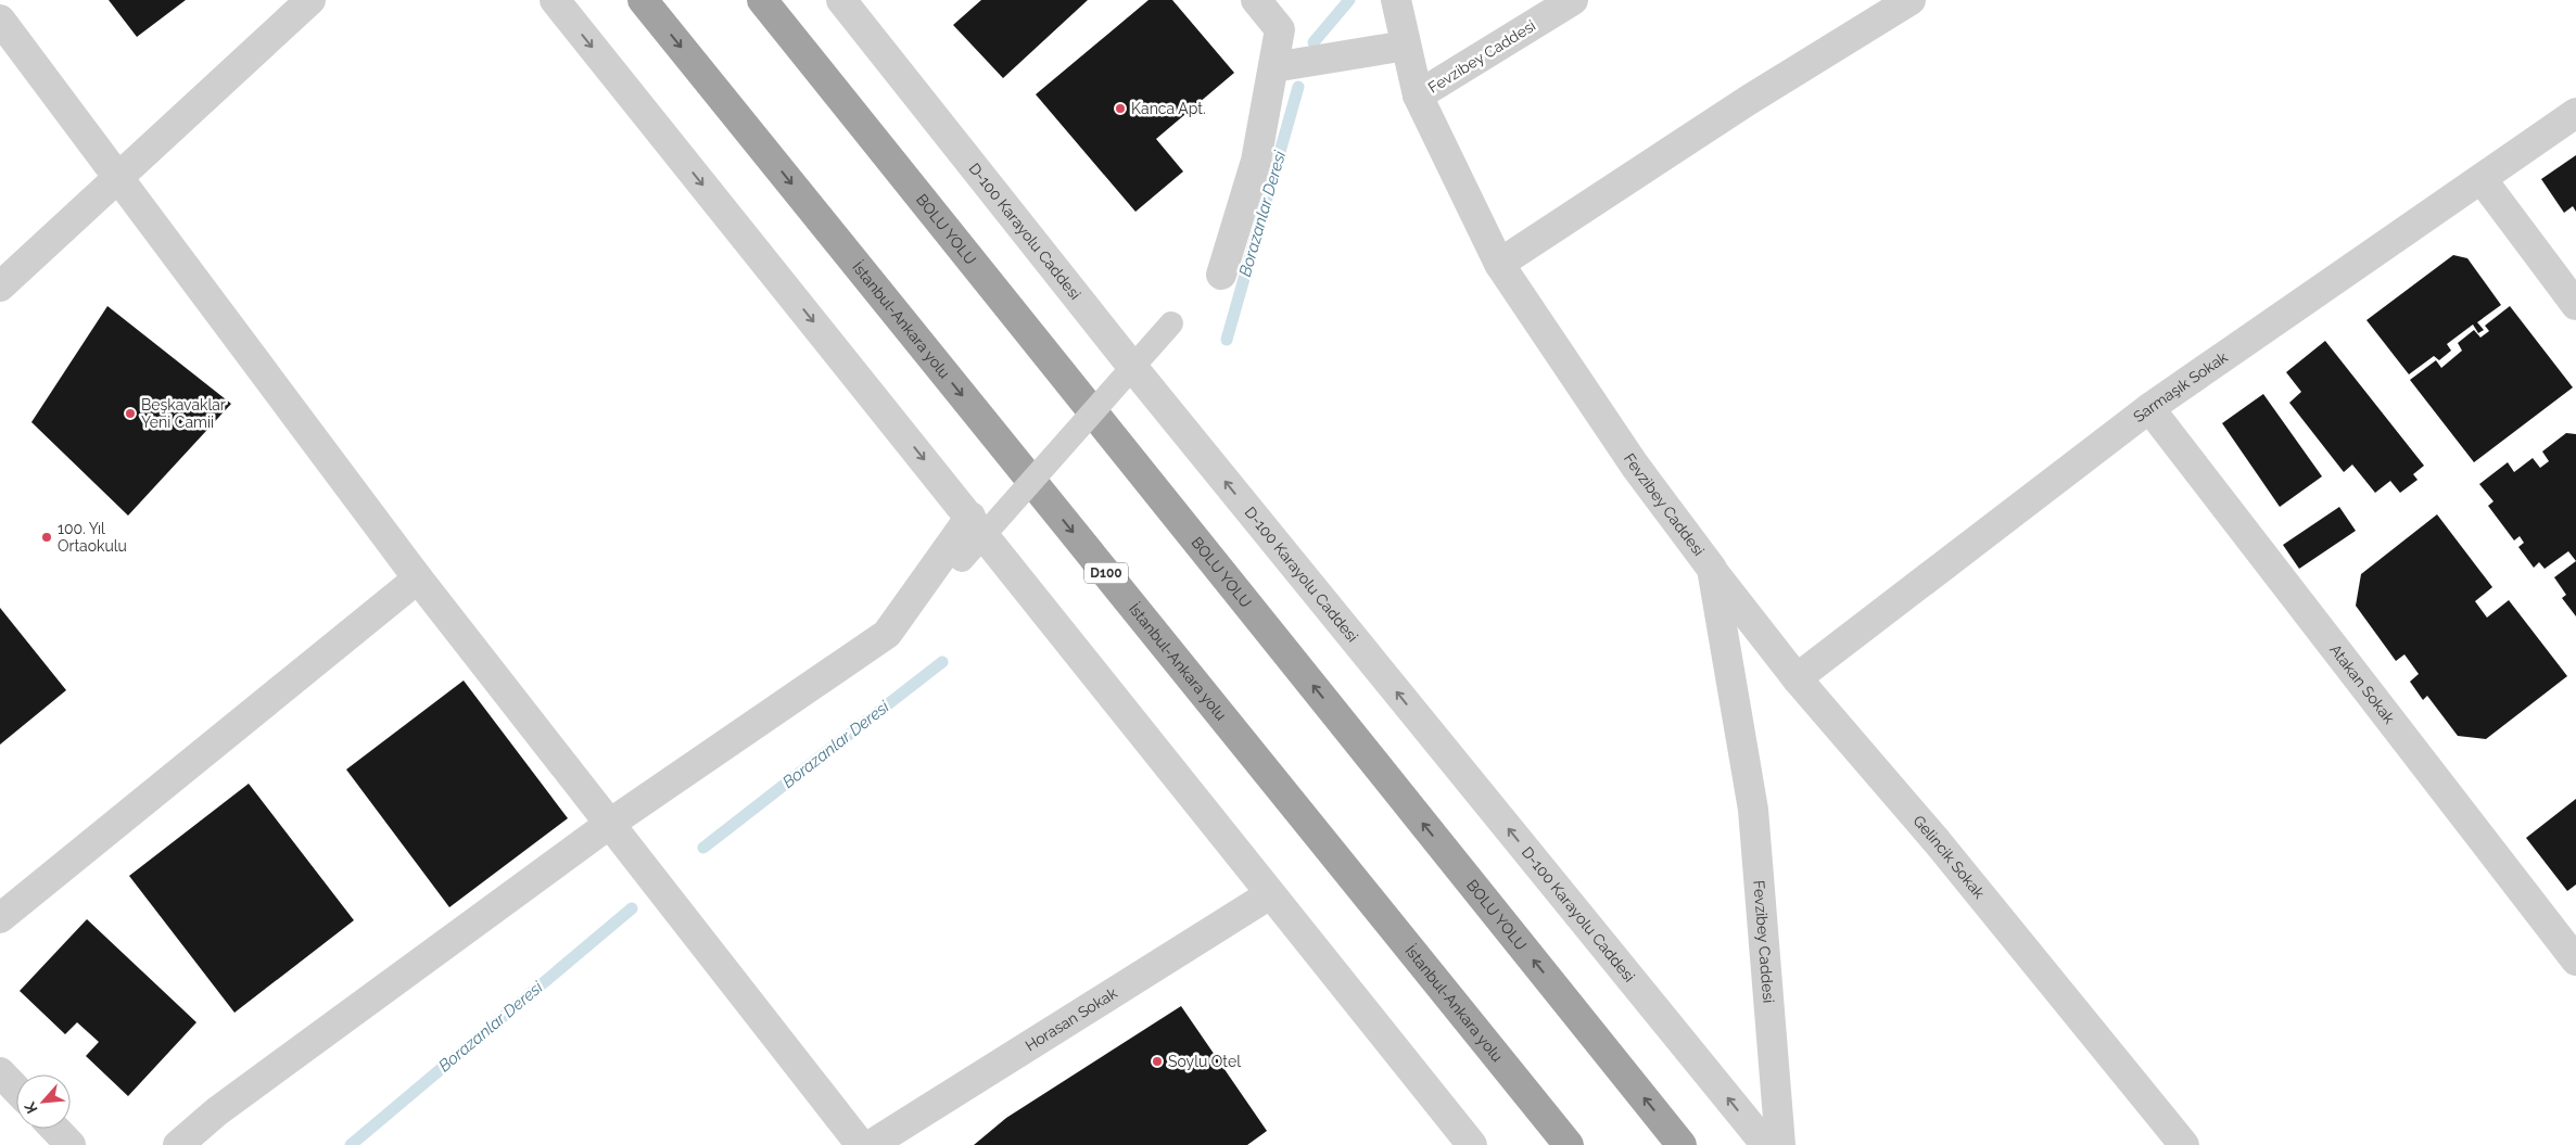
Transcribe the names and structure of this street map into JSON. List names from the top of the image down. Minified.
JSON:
{"streets":{"highway":["BOLU YOLU","İstanbul-Ankara yolu","D100"],"street":["Fevzibey Caddesi","D-100 Karayolu Caddesi","Sarmaşık Sokak","Atakan Sokak","Gelincik Sokak","Horasan Sokak"]},"crossings":[["Fevzibey Caddesi","Gelincik Sokak"],["Sarmaşık Sokak","Atakan Sokak"],["Sarmaşık Sokak","Gelincik Sokak"]],"one_way":["BOLU YOLU","İstanbul-Ankara yolu"],"water":["Borazanlar Deresi"],"places":["Kanca Apt.","Beşkavaklar Yeni Camii","100. Yıl Ortaokulu","Soylu Otel"],"north":"bottom left"}
